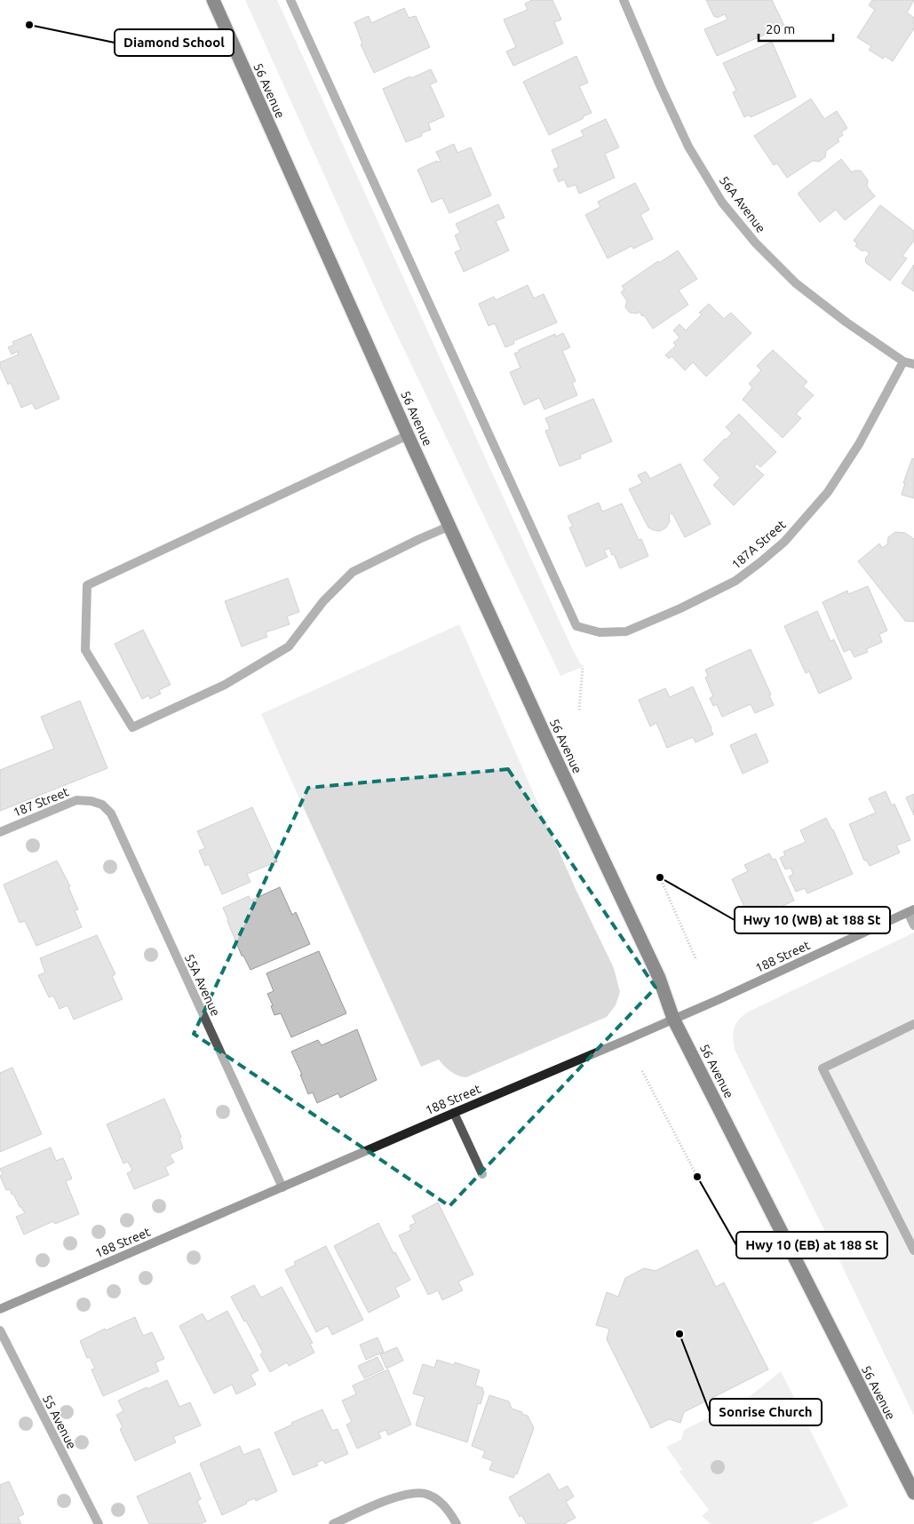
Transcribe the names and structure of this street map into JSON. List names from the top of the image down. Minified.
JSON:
{"streets":{"highway":["56 Avenue"],"street":["56A Avenue","187A Street","187 Street","188 Street","55A Avenue","55 Avenue"]},"crossings":[["56 Avenue","188 Street"],["56A Avenue","187A Street"],["187 Street","55A Avenue"],["188 Street","55A Avenue"]],"places":["Diamond School","Hwy 10 (WB) at 188 St","Hwy 10 (EB) at 188 St","Sonrise Church"],"scale_bar":"20 m"}
